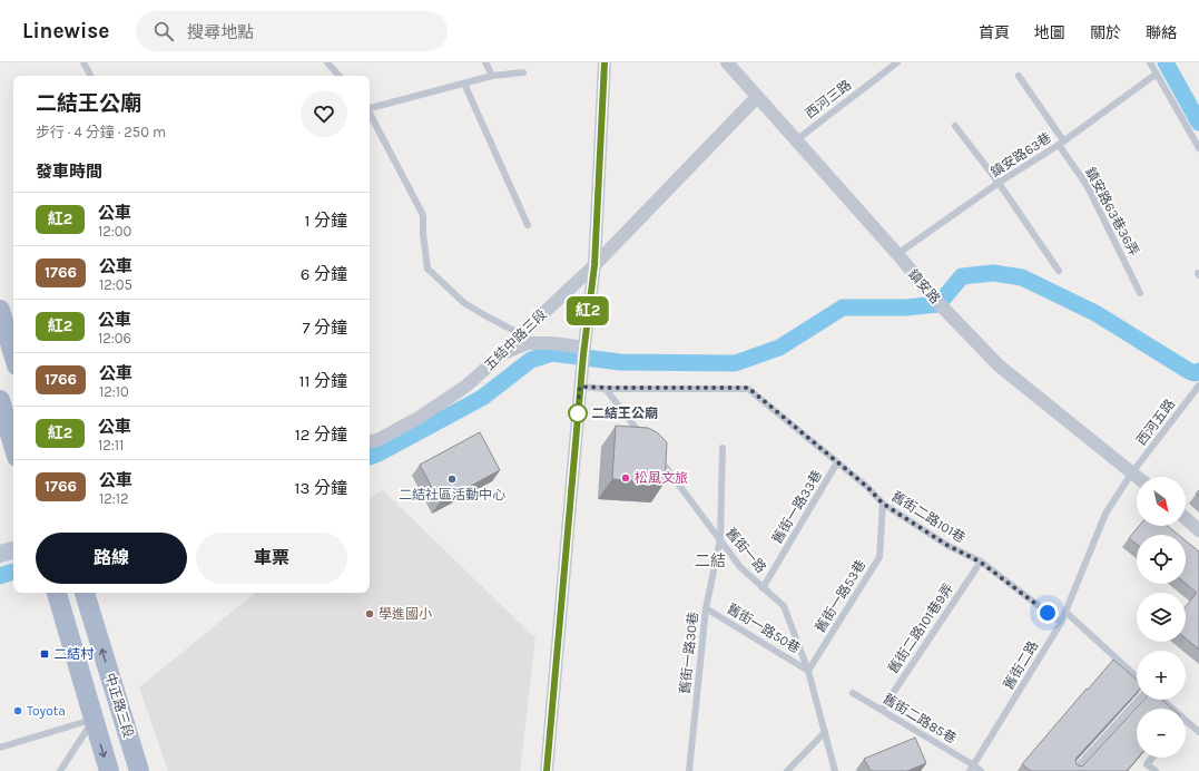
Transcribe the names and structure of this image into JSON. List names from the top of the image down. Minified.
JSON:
{"streets":{"main road":["中正路三段"],"street":["鎮安路","五結中路三段"],"lane":["西河三路","鎮安路63巷","鎮安路63巷36弄","西河五路","舊街一路33巷","舊街二路101巷","舊街一路","舊街一路53巷","舊街一路50巷","舊街二路101巷9弄","舊街一路30巷","舊街二路","舊街二路85巷"]},"crossings":[["西河三路","鎮安路"],["鎮安路63巷","鎮安路63巷36弄"],["鎮安路63巷","鎮安路"],["鎮安路","五結中路三段"],["鎮安路","西河五路"],["鎮安路","舊街二路"],["西河五路","舊街二路"],["舊街一路33巷","舊街二路101巷"],["舊街一路33巷","舊街一路"],["舊街二路101巷","舊街一路53巷"],["舊街二路101巷","舊街二路101巷9弄"],["舊街二路101巷","舊街二路"],["舊街一路","舊街一路53巷"],["舊街一路","舊街一路50巷"],["舊街一路","舊街一路30巷"],["舊街一路53巷","舊街一路50巷"],["舊街一路50巷","舊街一路30巷"],["舊街二路101巷9弄","舊街二路85巷"],["舊街二路","舊街二路85巷"]],"districts":["二結"],"places":{"other":["二結王公廟","松風文旅","二結社區活動中心","學進國小","Toyota"],"transit":["二結村"]},"lines":["bus line 紅2"],"north":"bottom right","page":{"header":"Linewise","search":"搜尋地點","nav":["首頁","地圖","關於","聯絡"],"on_map":"紅2","heading":[["二結王公廟","步行 · 4 分鐘 · 250 m"],"發車時間"],"list":[{"mark":"紅2","name":"公車","note":"12:00","value":"1 分鐘"},{"mark":"1766","name":"公車","note":"12:05","value":"6 分鐘"},{"mark":"紅2","name":"公車","note":"12:06","value":"7 分鐘"},{"mark":"1766","name":"公車","note":"12:10","value":"11 分鐘"},{"mark":"紅2","name":"公車","note":"12:11","value":"12 分鐘"},{"mark":"1766","name":"公車","note":"12:12","value":"13 分鐘"}],"map_buttons":["+","−"],"buttons":["路線","車票"]}}
